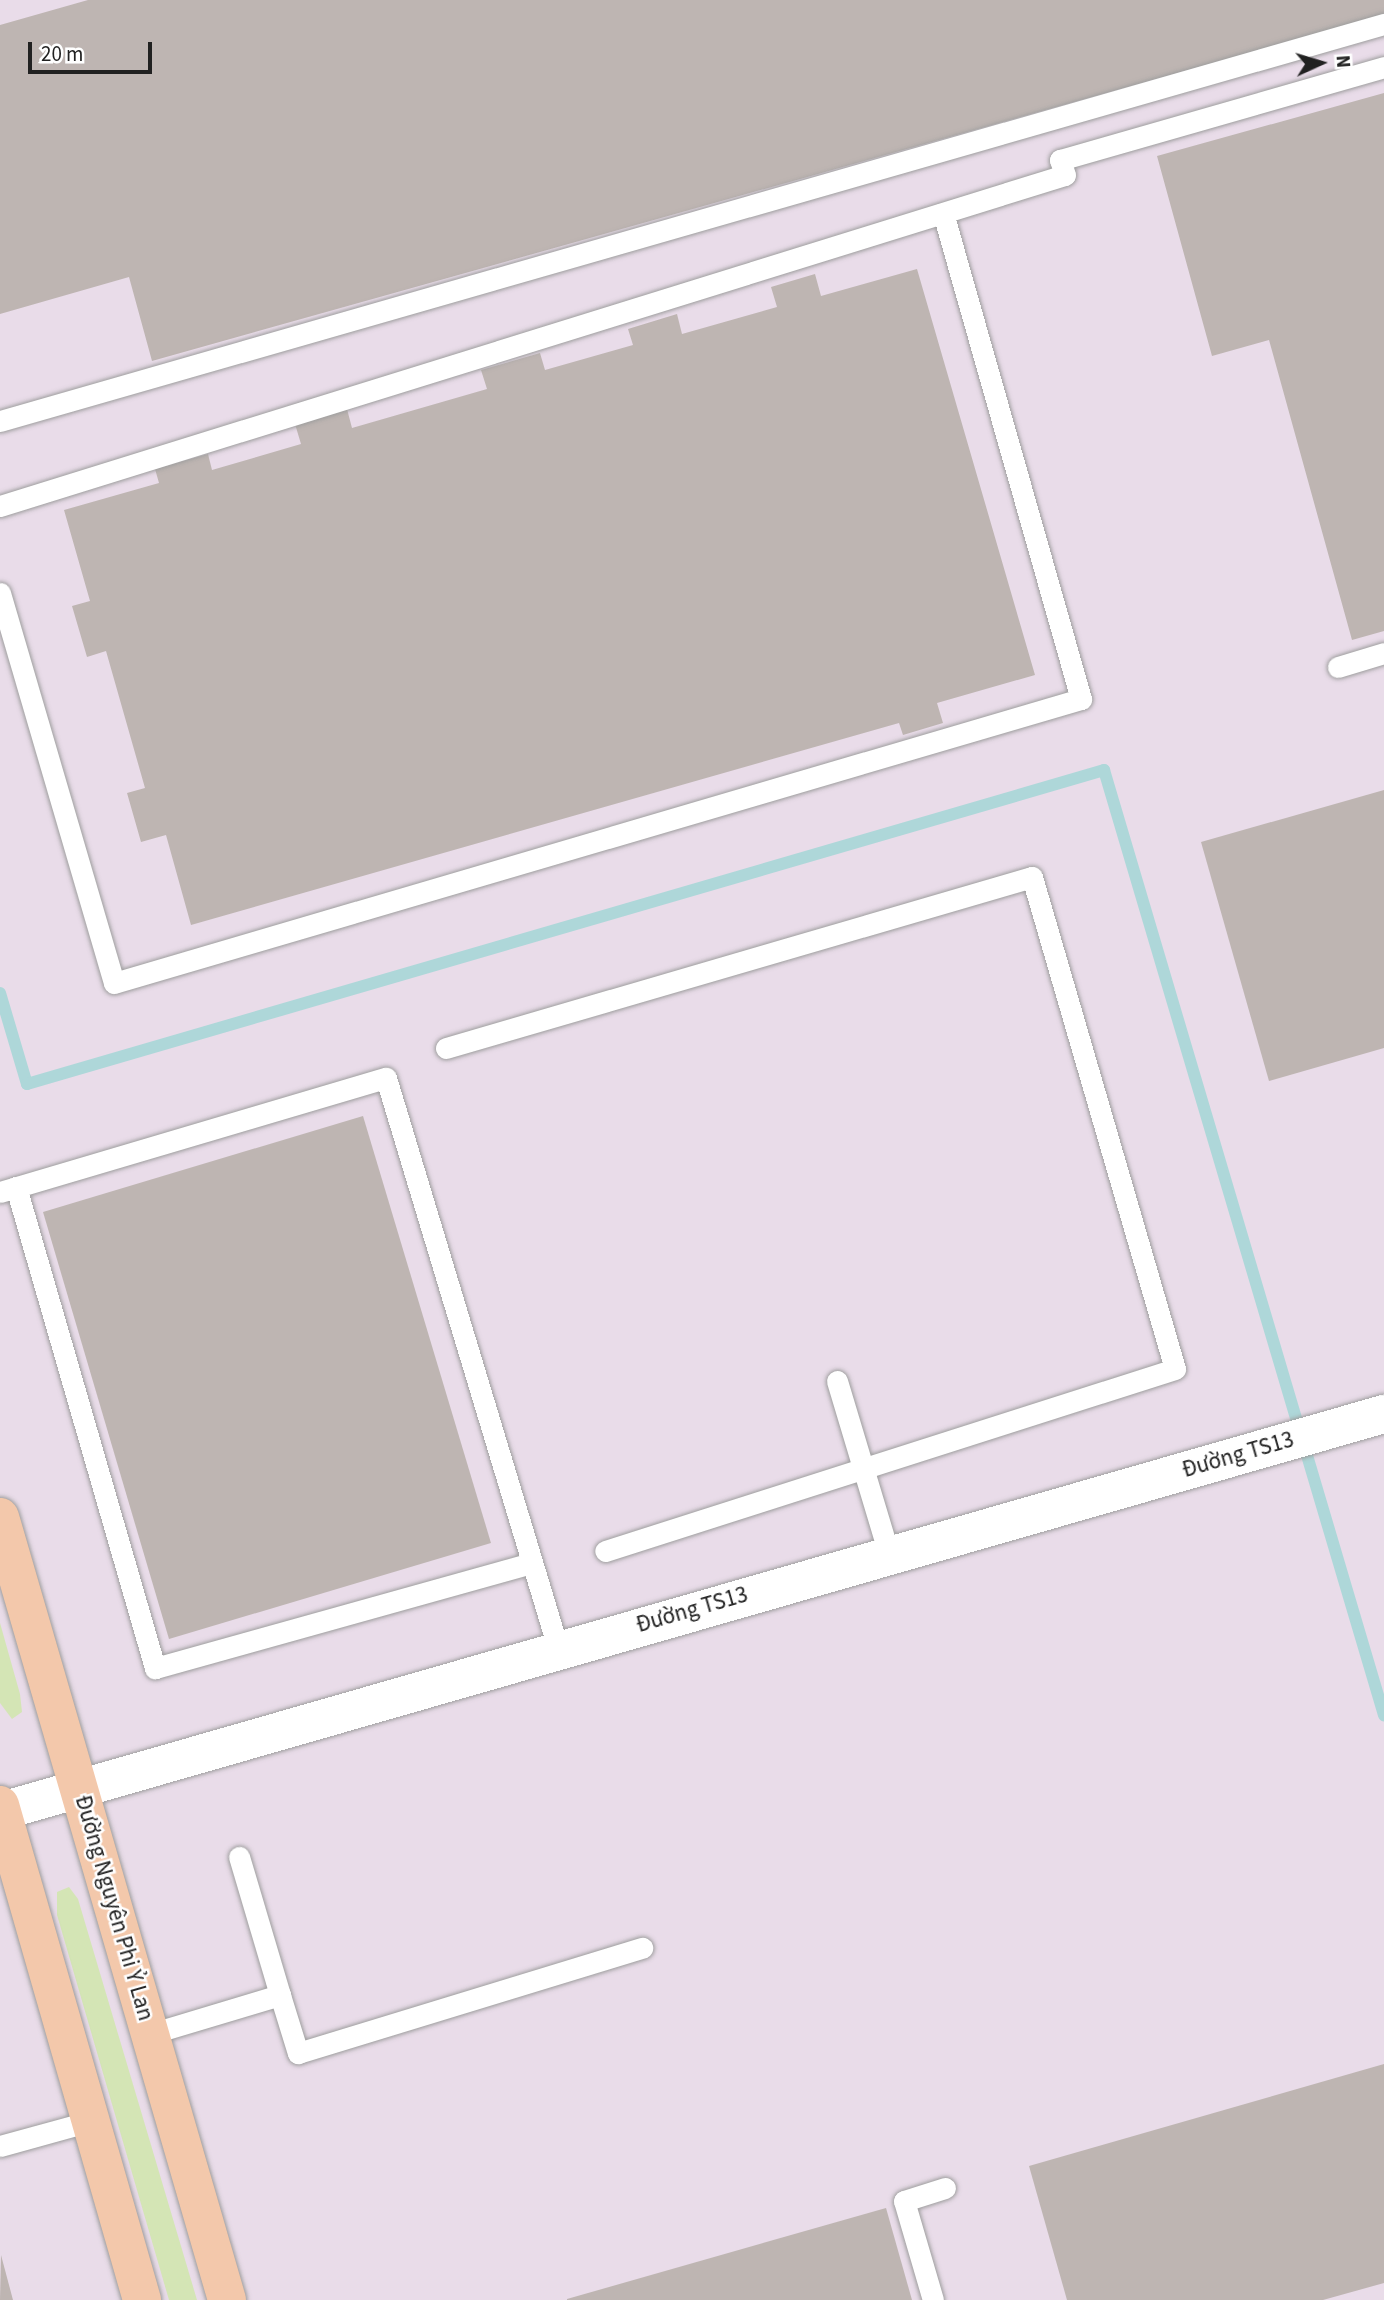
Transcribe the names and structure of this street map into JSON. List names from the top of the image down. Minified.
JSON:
{"streets":{"main road":["Đường Nguyên Phi Ỷ Lan"],"street":["Đường TS13"]},"crossings":[["Đường TS13","Đường Nguyên Phi Ỷ Lan"]],"scale_bar":"20 m","north":"right"}
